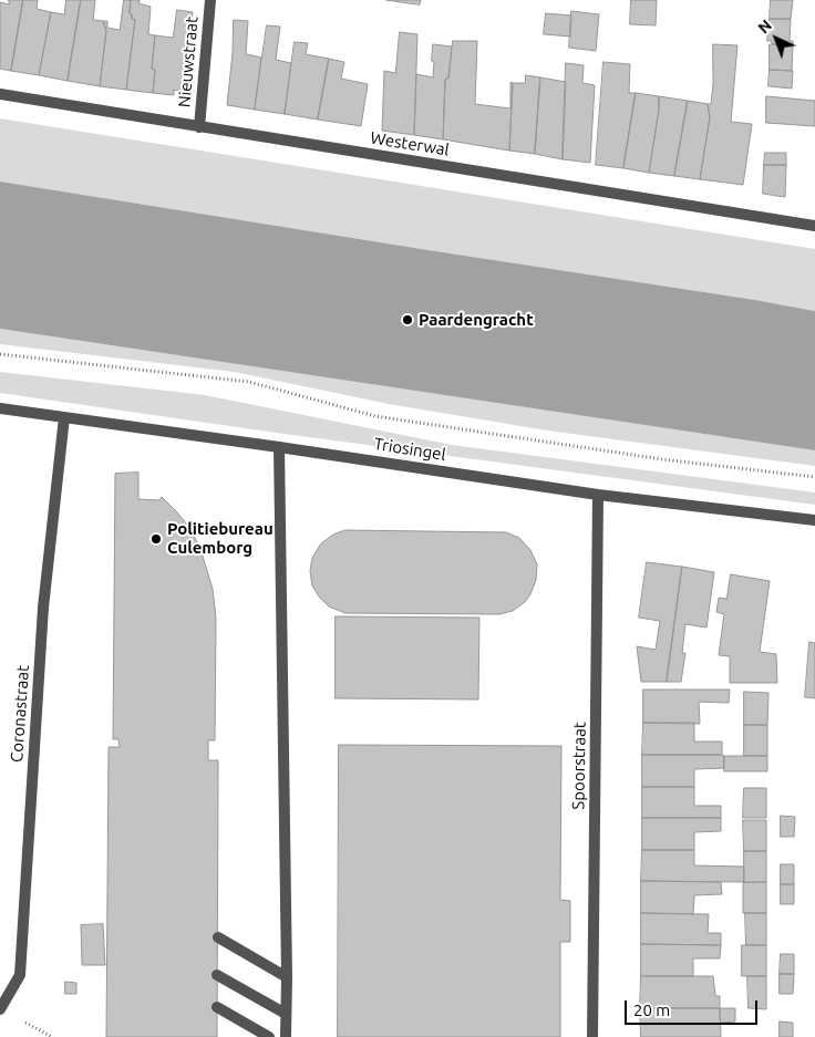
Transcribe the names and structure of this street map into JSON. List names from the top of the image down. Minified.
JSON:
{"streets":{"street":["Nieuwstraat","Westerwal","Triosingel","Coronastraat","Spoorstraat"]},"crossings":[["Nieuwstraat","Westerwal"],["Triosingel","Coronastraat"],["Triosingel","Spoorstraat"]],"places":["Paardengracht","Politiebureau Culemborg"],"scale_bar":"20 m","north":"top left"}
